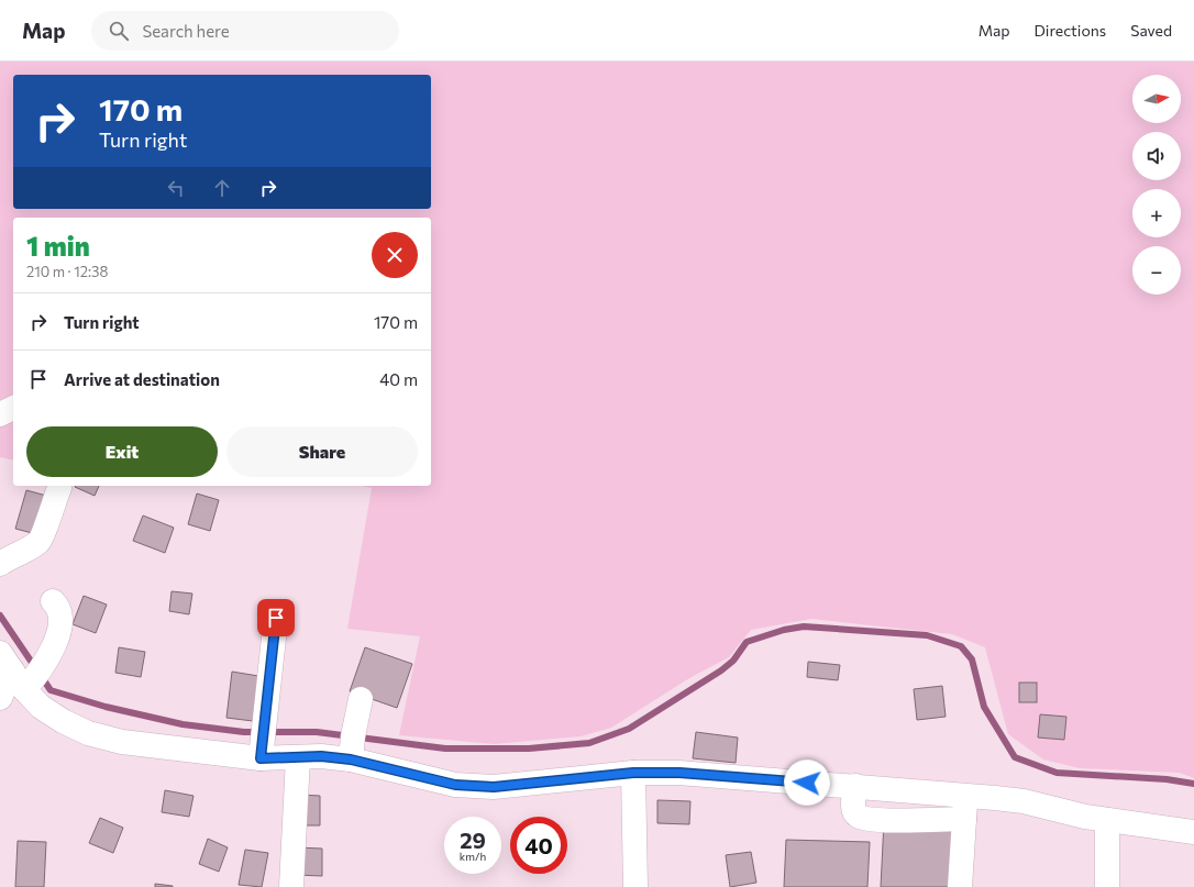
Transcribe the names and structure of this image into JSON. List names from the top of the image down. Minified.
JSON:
{"north":"right","page":{"header":"Map","search":"Search here","nav":["Map","Directions","Saved"],"map_buttons":["+","−"],"turn":["170 m","Turn right"],"heading":["1 min","210 m · 12:38"],"list":[{"name":"Turn right","value":"170 m"},{"name":"Arrive at destination","value":"40 m"}],"buttons":["Exit","Share"],"speed":"29 km/h","limit":"40"}}
